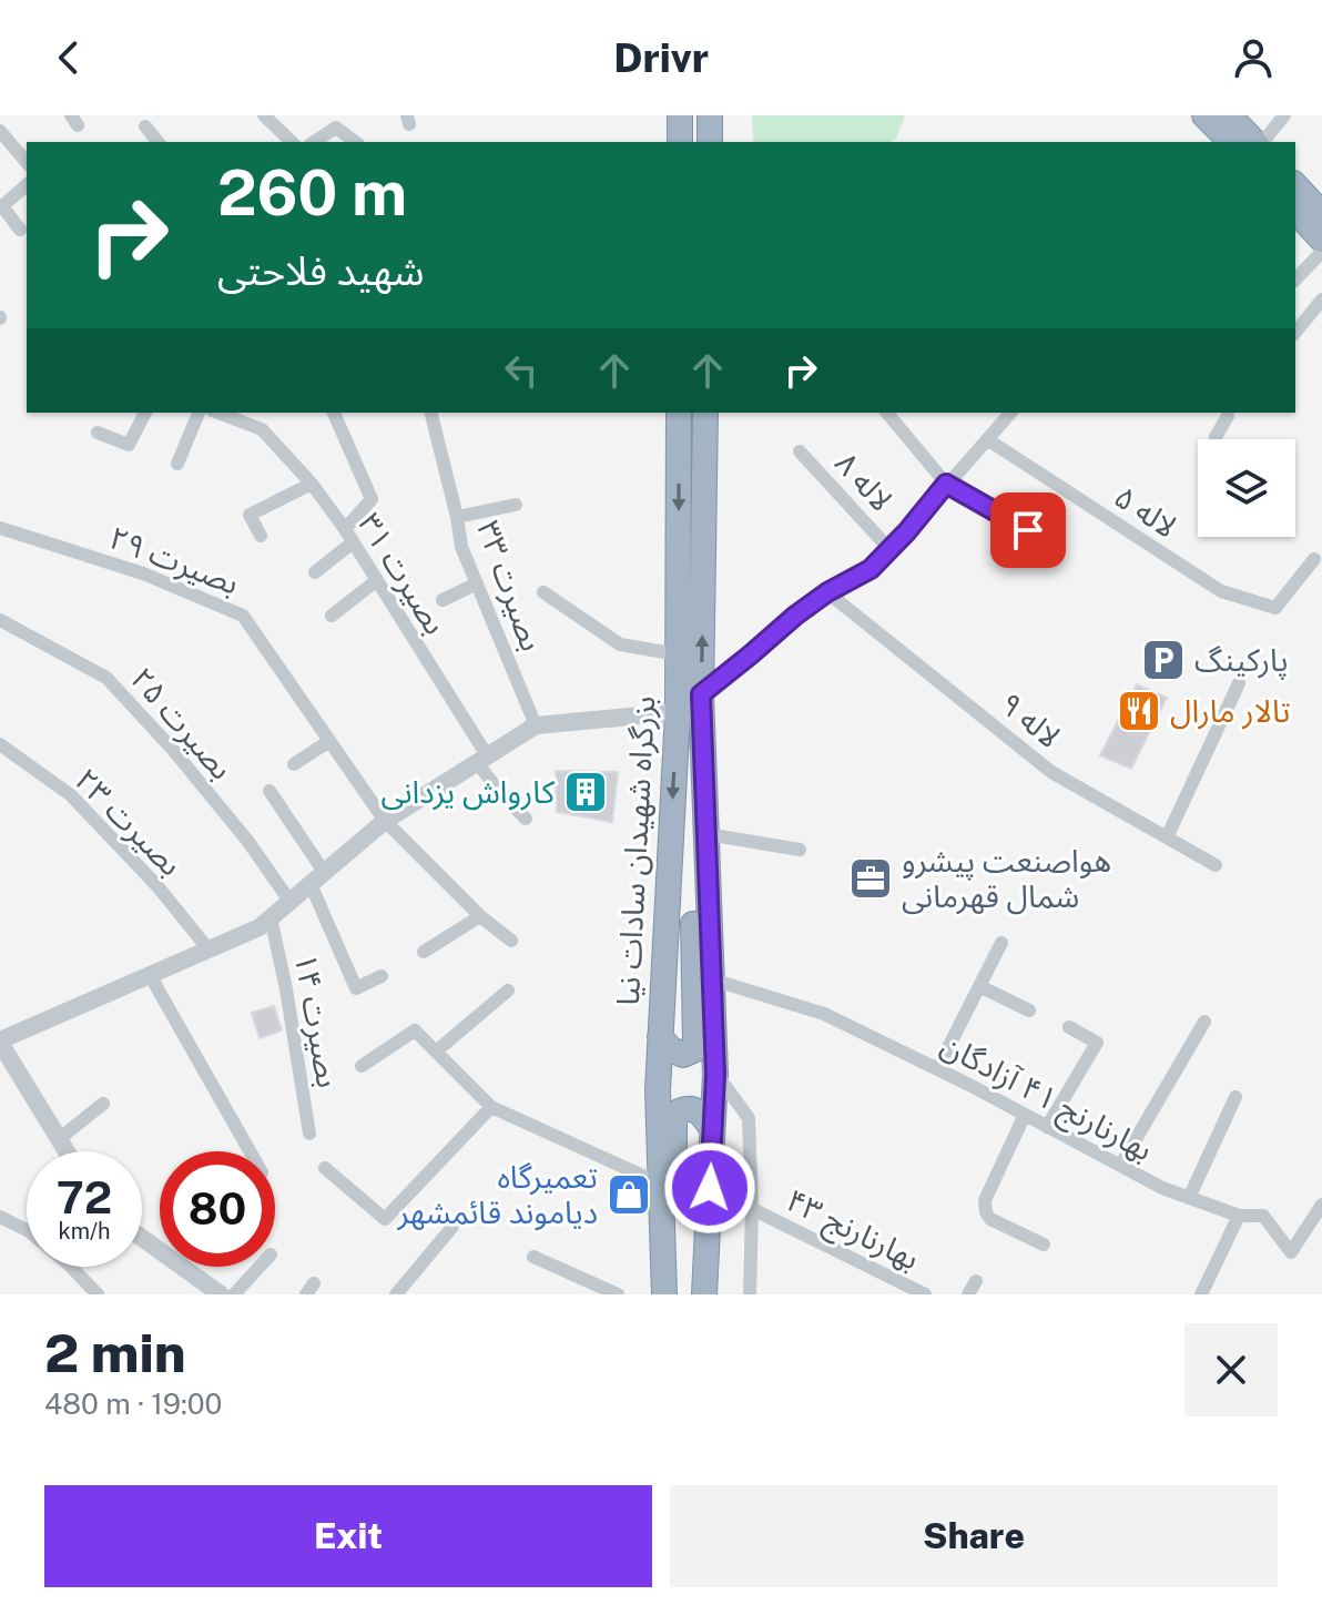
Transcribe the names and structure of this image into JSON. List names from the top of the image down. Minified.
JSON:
{"streets":{"highway":["بزرگراه شهیدان سادات نیا"],"street":["لاله ۸","لاله ۵","بصیرت ۲۹","بصیرت ۳۱","بصیرت ۳۳","لاله ۹","بصیرت ۲۵","بصیرت ۲۳","بصیرت ۱۴","بهارنارنج ۴۱ آزادگان","بهارنارنج ۴۳"]},"crossings":[["بزرگراه شهیدان سادات نیا","بهارنارنج ۴۱ آزادگان"],["بزرگراه شهیدان سادات نیا","بهارنارنج ۴۳"]],"places":{"parking":["پارکینگ"],"restaurant":["تالار مارال"],"building":["کارواش یزدانی"],"office":["هواصنعت پیشرو شمال قهرمانی"],"shop":["تعمیرگاه دیاموند قائمشهر"]},"page":{"header":"Drivr","turn":["260 m","شهید فلاحتی"],"speed":"72 km/h","limit":"80","heading":["2 min","480 m · 19:00"],"buttons":["Exit","Share"]}}
